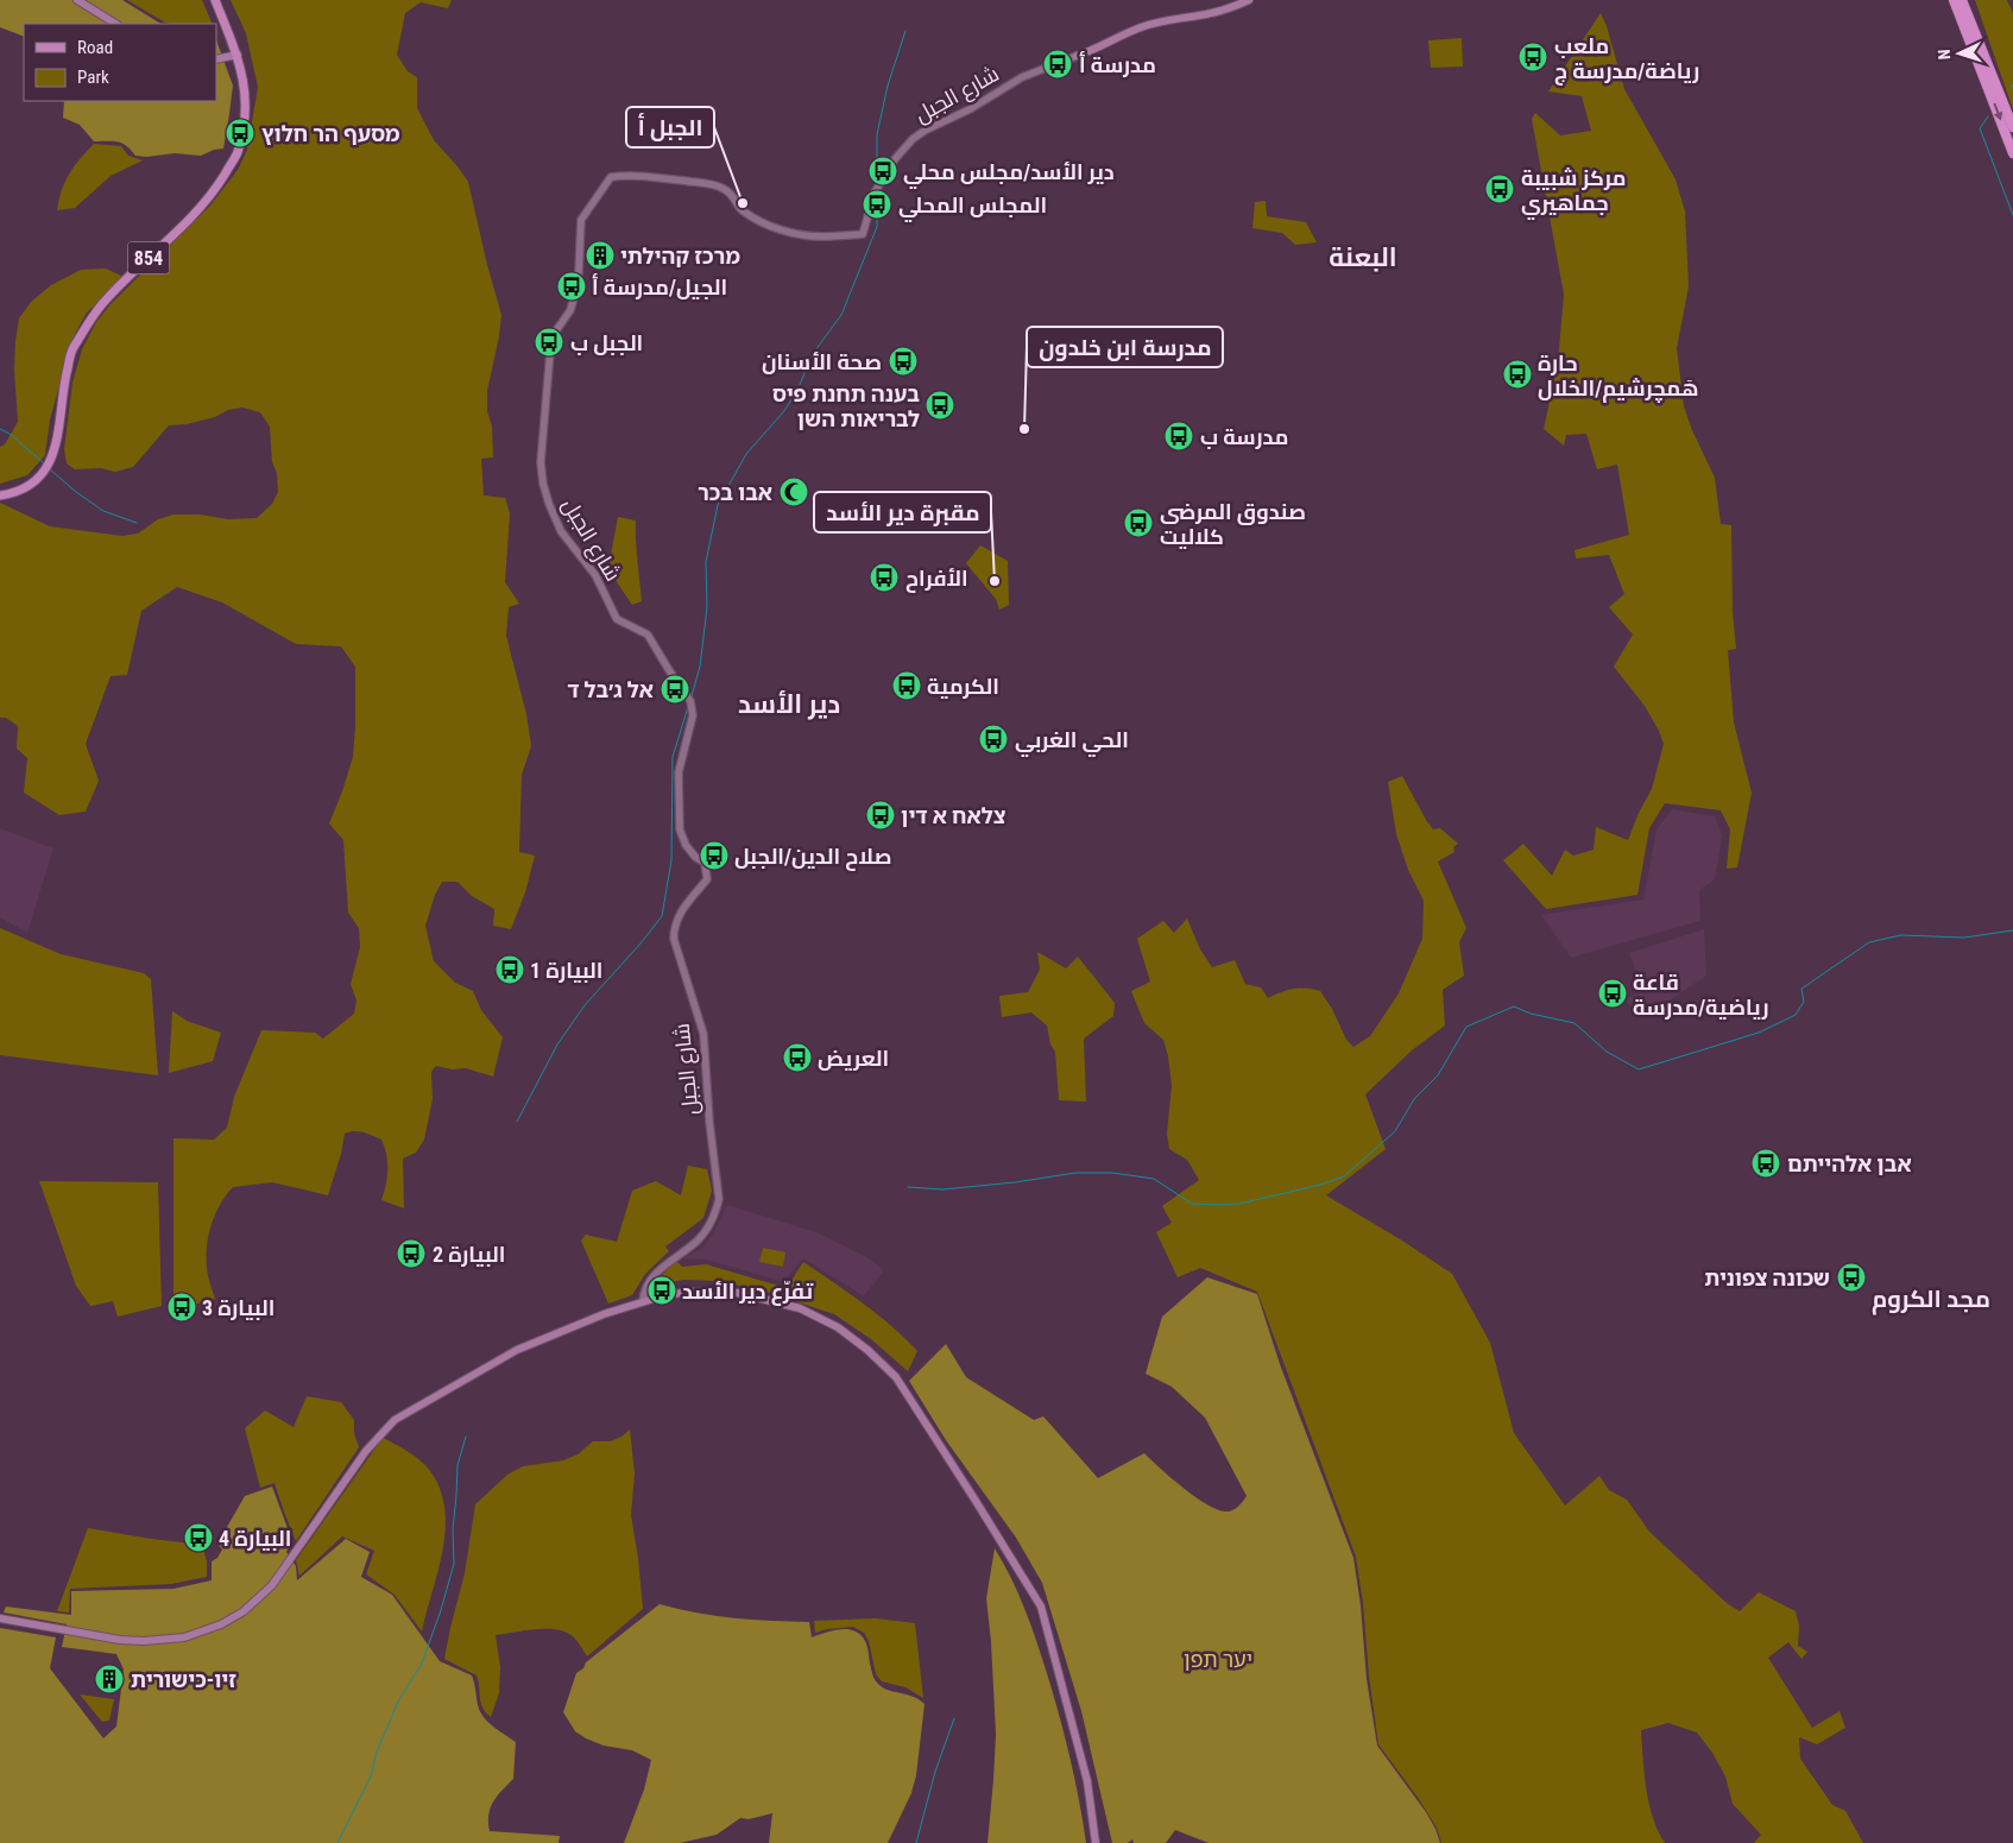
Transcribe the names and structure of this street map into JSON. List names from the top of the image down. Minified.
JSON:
{"streets":{"main road":["854"],"street":["شارع الجبل"]},"districts":["البعنة","دير الأسد","مجد الكروم"],"parks":["יער תפן"],"places":{"bus stop":["ملعب رياضة/مدرسة ج","مدرسة أ","מסעף הר חלוץ","دير الأسد/مجلس محلي","مركز شبيبة جماهيري","المجلس المحلي","الجيل/مدرسة أ","الجبل ب","صحة الأسنان","حارة هَمچرشيم/الخلال","בענה תחנת פיס לבריאות השן","مدرسة ب","صندوق المرضى كلاليت","الأفراح","الكرمية","אל ג׳בל ד","الحي الغربي","צלאח א דין","صلاح الدين/الجبل","البيارة 1","قاعة رياضية/مدرسة","العريض","אבן אלהייתם","البيارة 2","שכונה צפונית","تفرّع دير الأسد","البيارة 3","البيارة 4"],"other":["الجبل أ","مدرسة ابن خلدون","مقبرة دير الأسد"],"building":["מרכז קהילתי","זיו-כישורית"],"mosque":["אבו בכר"]},"legend":["Road","Park"],"north":"left"}
